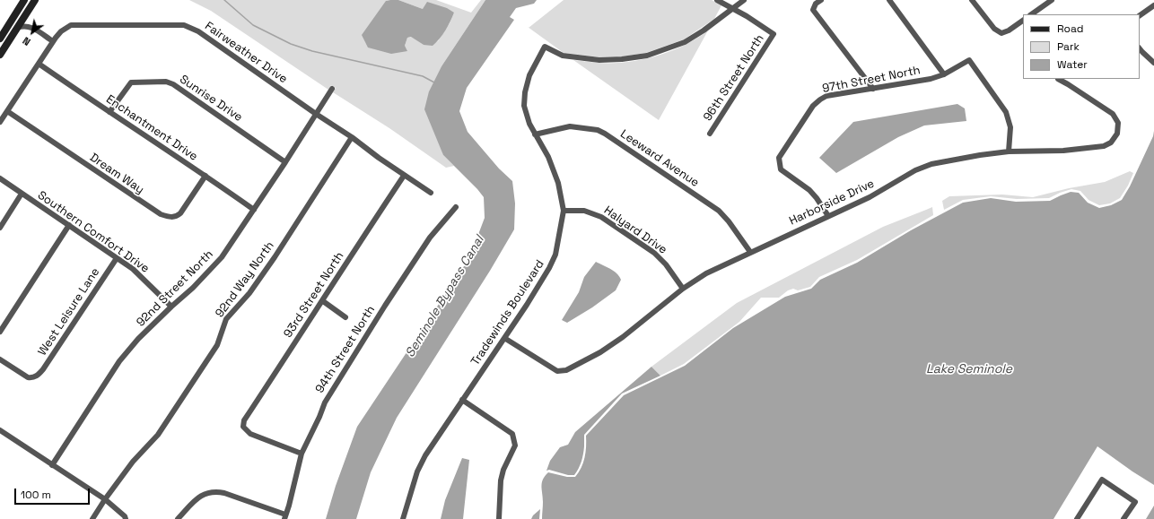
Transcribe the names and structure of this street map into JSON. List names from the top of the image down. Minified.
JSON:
{"streets":{"street":["Fairweather Drive","96th Street North","97th Street North","Sunrise Drive","Enchantment Drive","Leeward Avenue","Dream Way","Harborside Drive","Halyard Drive","Southern Comfort Drive","92nd Way North","92nd Street North","93rd Street North","West Leisure Lane","Tradewinds Boulevard","94th Street North"]},"crossings":[["Fairweather Drive","Enchantment Drive"],["Fairweather Drive","Dream Way"],["Fairweather Drive","92nd Way North"],["Fairweather Drive","92nd Street North"],["Fairweather Drive","93rd Street North"],["96th Street North","Tradewinds Boulevard"],["97th Street North","Harborside Drive"],["Sunrise Drive","Enchantment Drive"],["Sunrise Drive","92nd Street North"],["Enchantment Drive","Dream Way"],["Enchantment Drive","92nd Street North"],["Leeward Avenue","Harborside Drive"],["Leeward Avenue","Tradewinds Boulevard"],["Harborside Drive","Halyard Drive"],["Harborside Drive","Tradewinds Boulevard"],["Halyard Drive","Tradewinds Boulevard"],["Southern Comfort Drive","92nd Street North"],["Southern Comfort Drive","West Leisure Lane"],["93rd Street North","94th Street North"]],"water":["Seminole Bypass Canal","Lake Seminole"],"legend":["Road","Park","Water"],"scale_bar":"100 m","north":"bottom left"}
